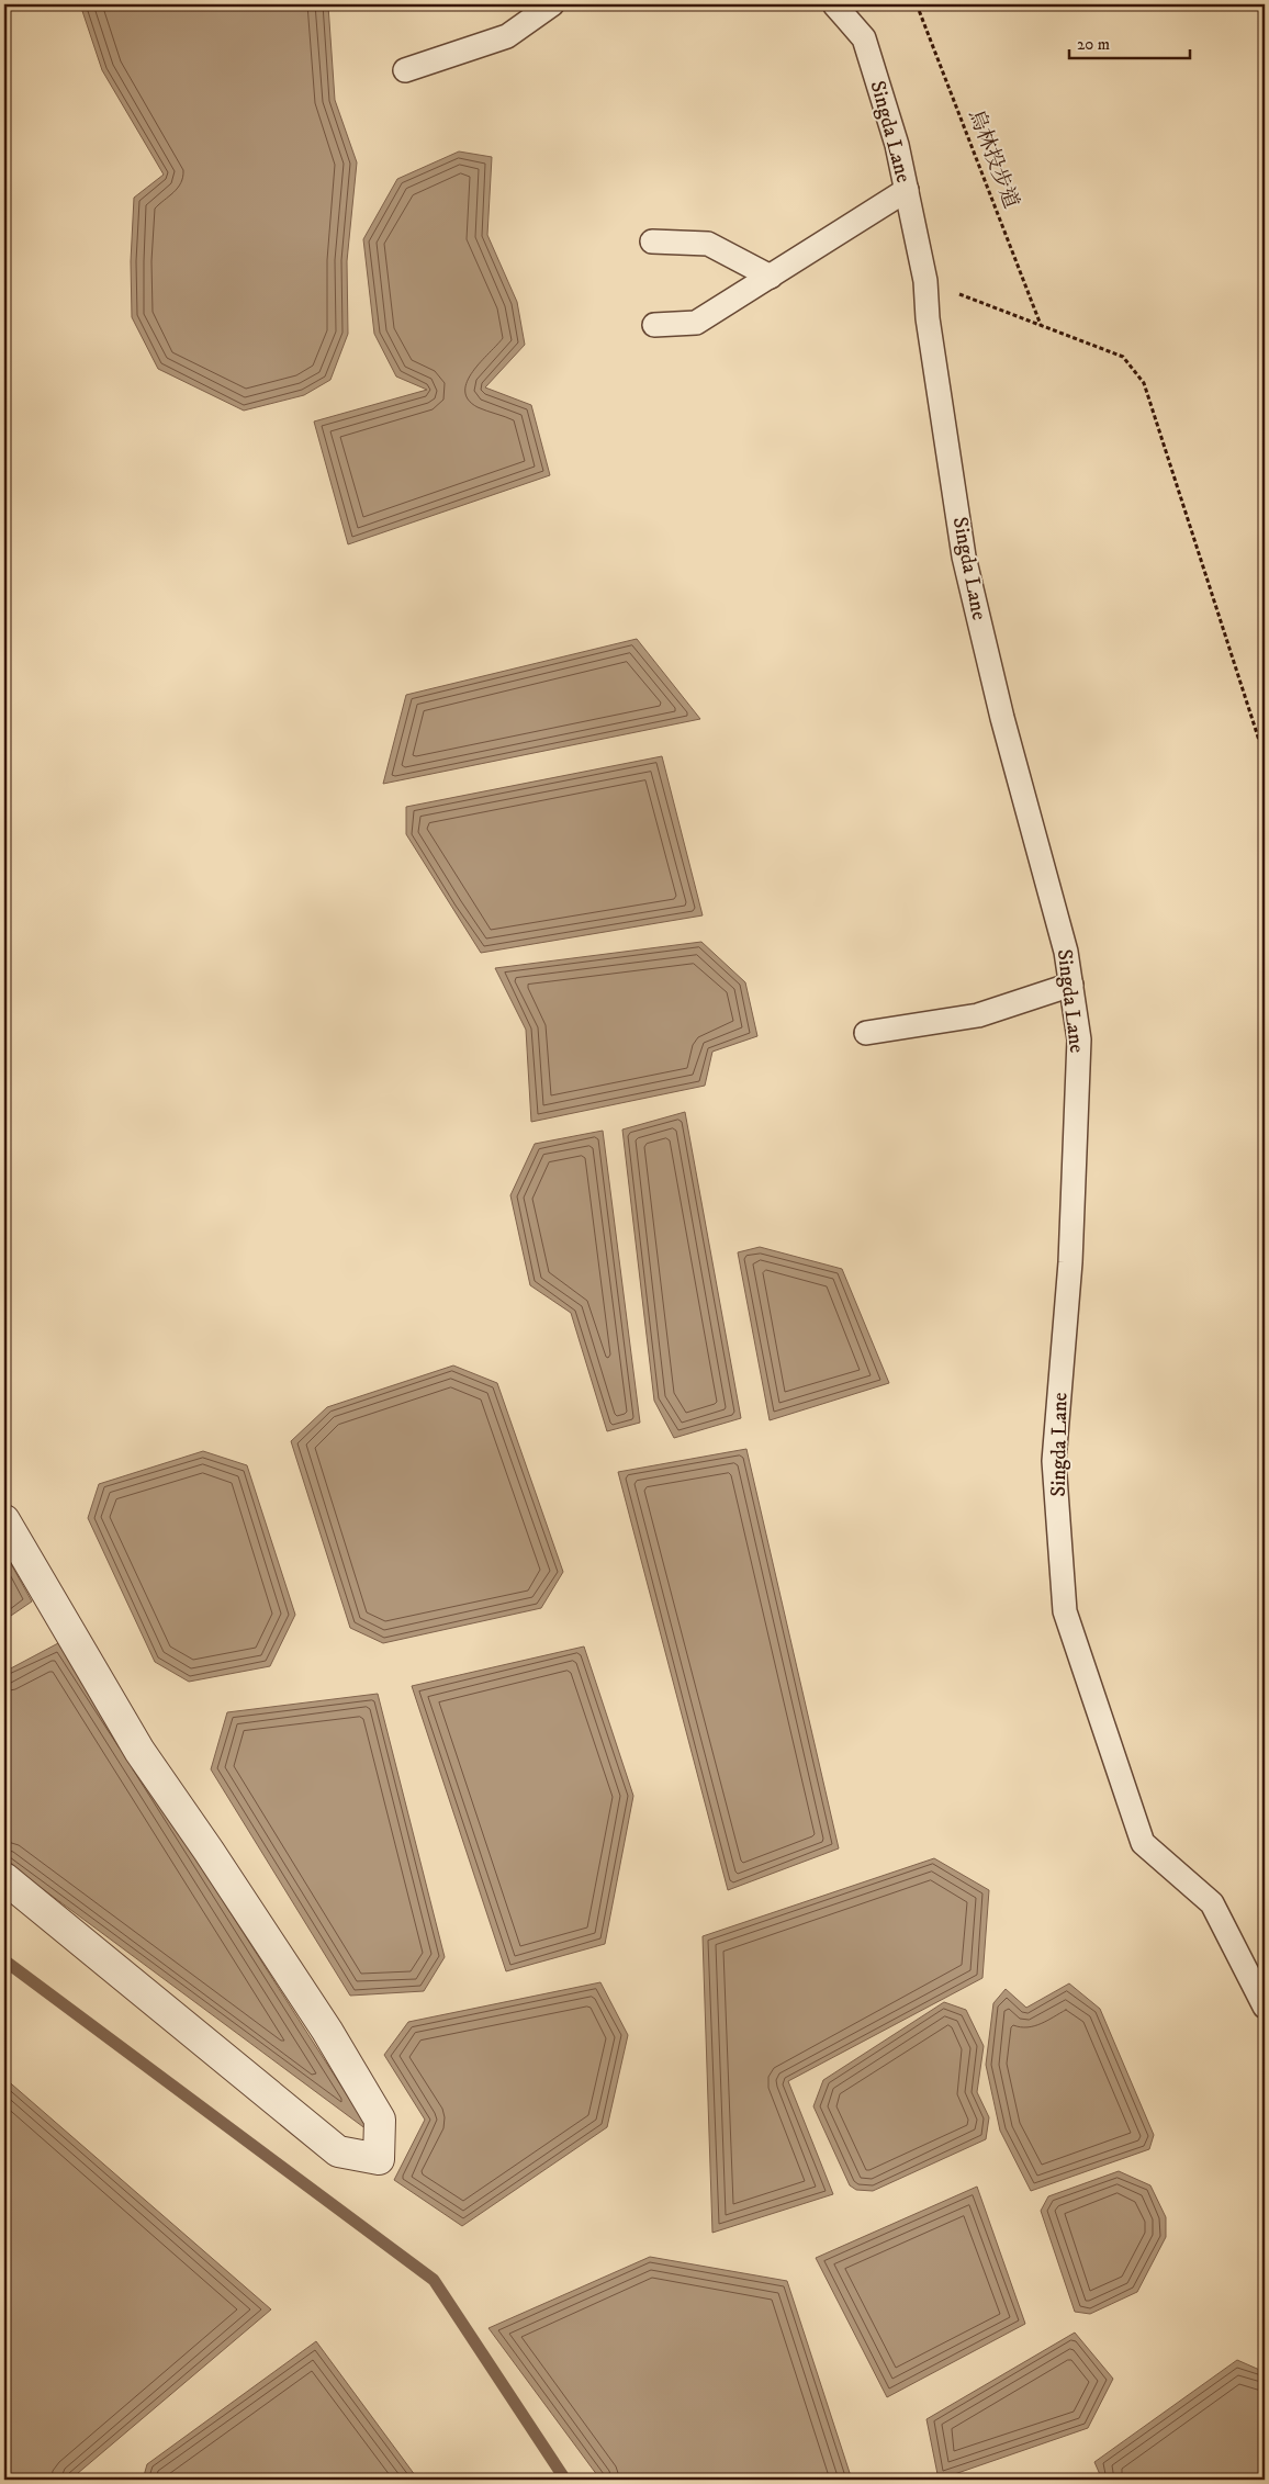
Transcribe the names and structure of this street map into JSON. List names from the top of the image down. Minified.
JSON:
{"streets":{"lane":["Singda Lane"],"path":["烏林投步道"]},"scale_bar":"20 m"}
